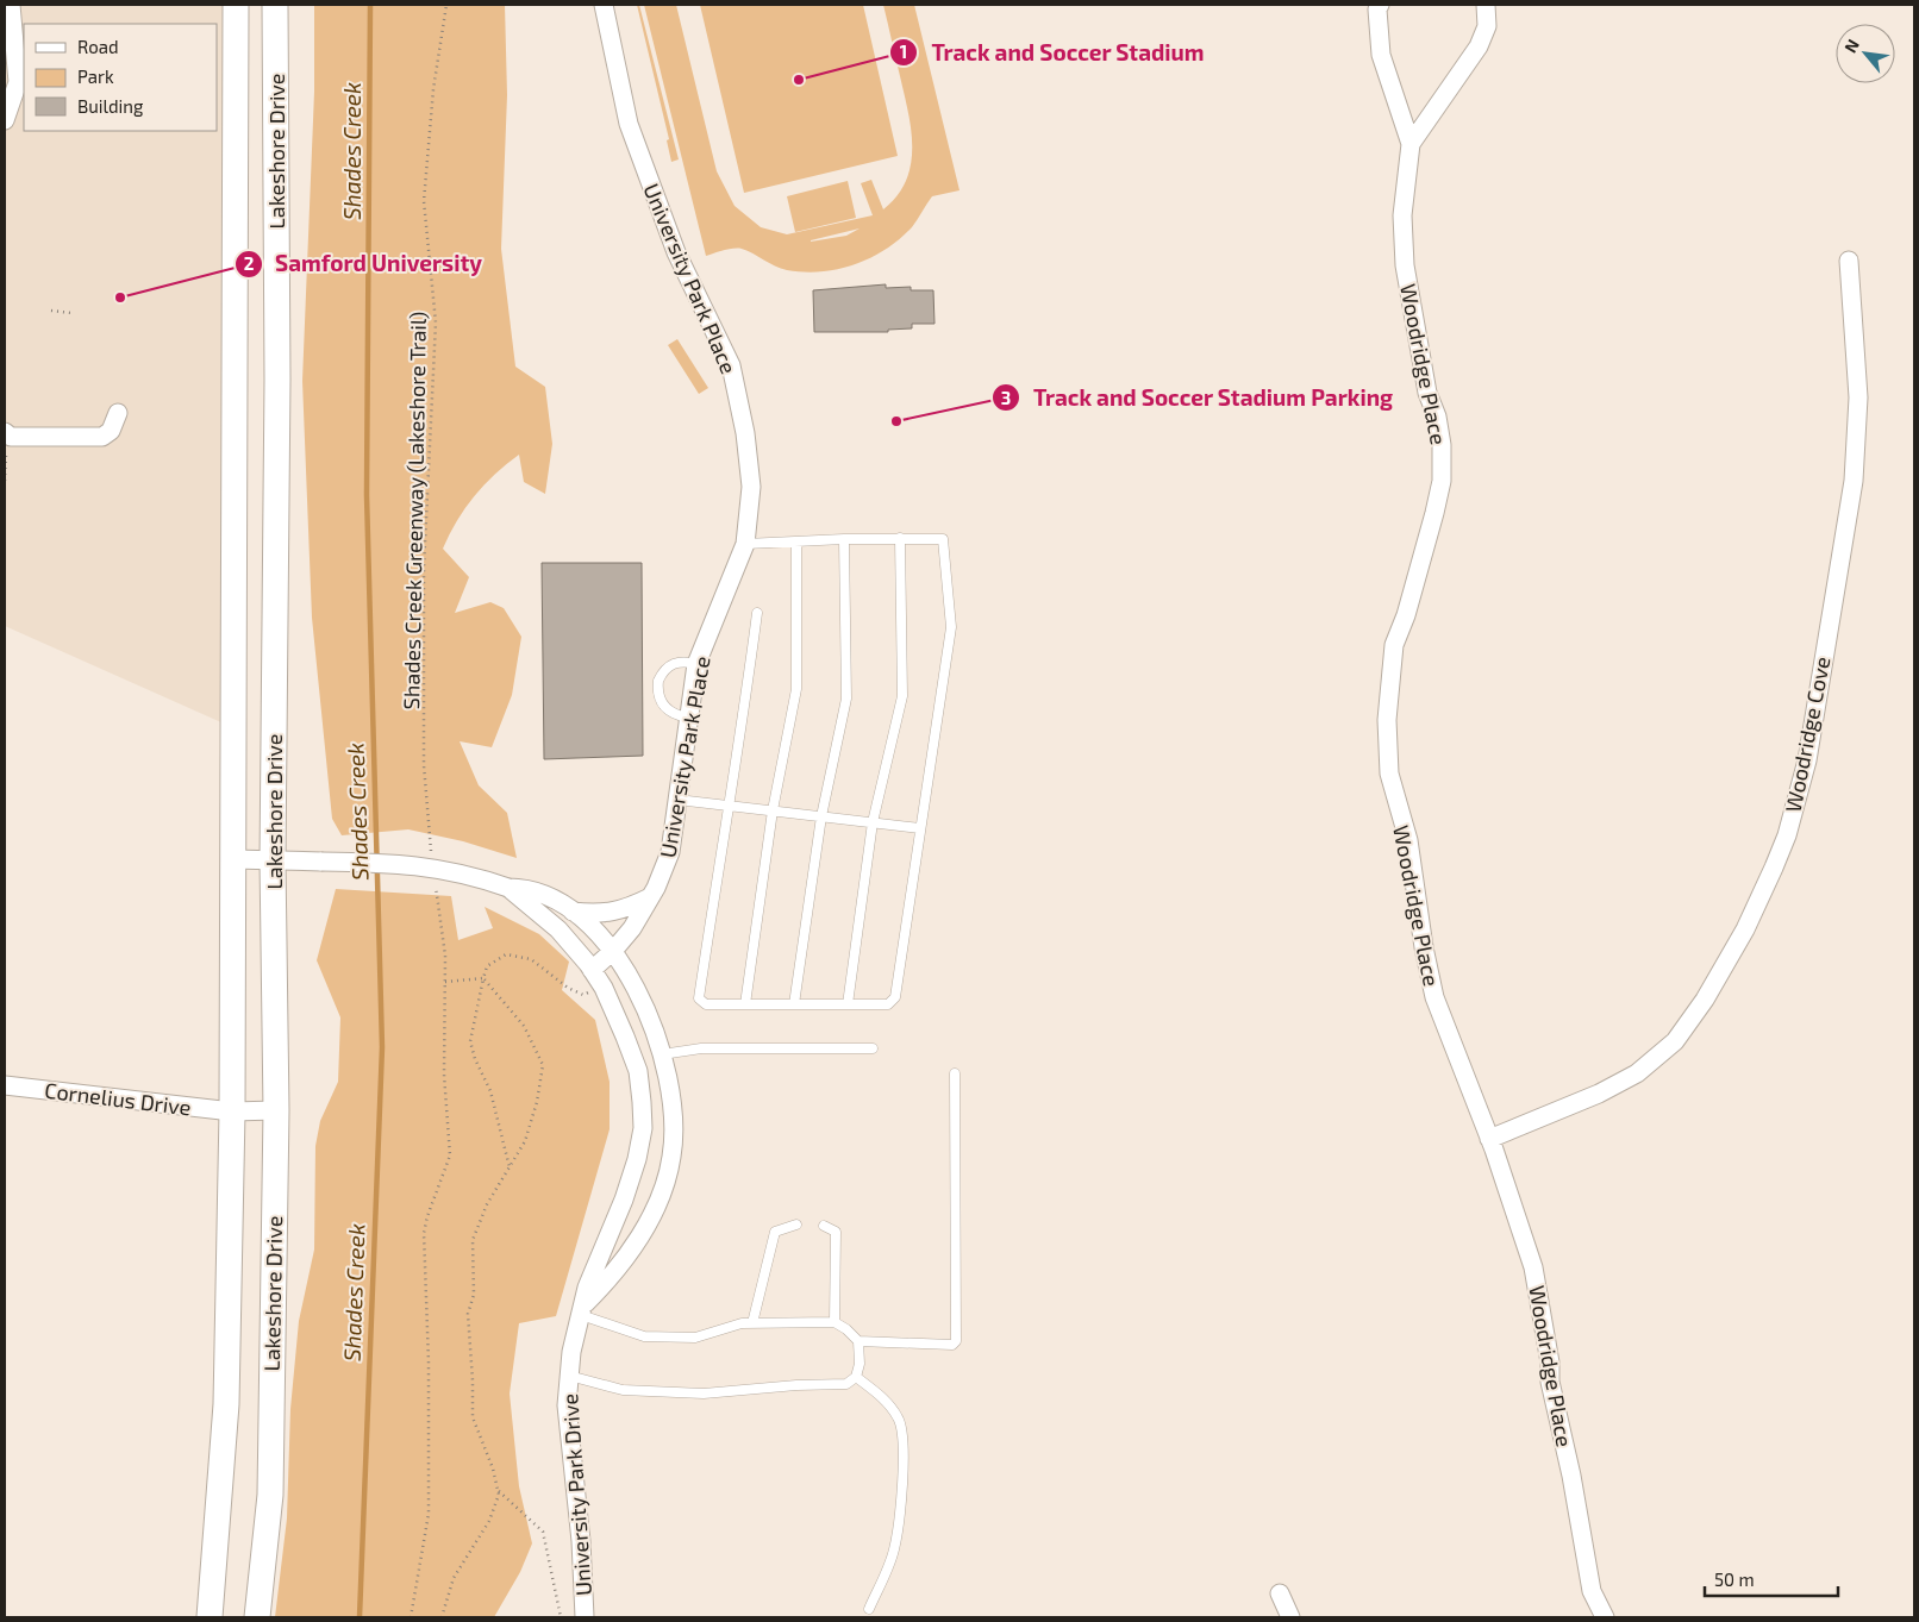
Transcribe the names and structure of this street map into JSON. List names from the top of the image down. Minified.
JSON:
{"streets":{"main road":["Lakeshore Drive"],"street":["University Park Place","Woodridge Place","Woodridge Cove","Cornelius Drive","University Park Drive"],"path":["Shades Creek Greenway (Lakeshore Trail)"]},"crossings":[["Lakeshore Drive","Cornelius Drive"],["Lakeshore Drive","University Park Drive"],["University Park Place","University Park Drive"],["Woodridge Place","Woodridge Cove"]],"water":["Shades Creek"],"places":["Track and Soccer Stadium","Samford University","Track and Soccer Stadium Parking"],"legend":["Road","Park","Building"],"scale_bar":"50 m","north":"top left"}
